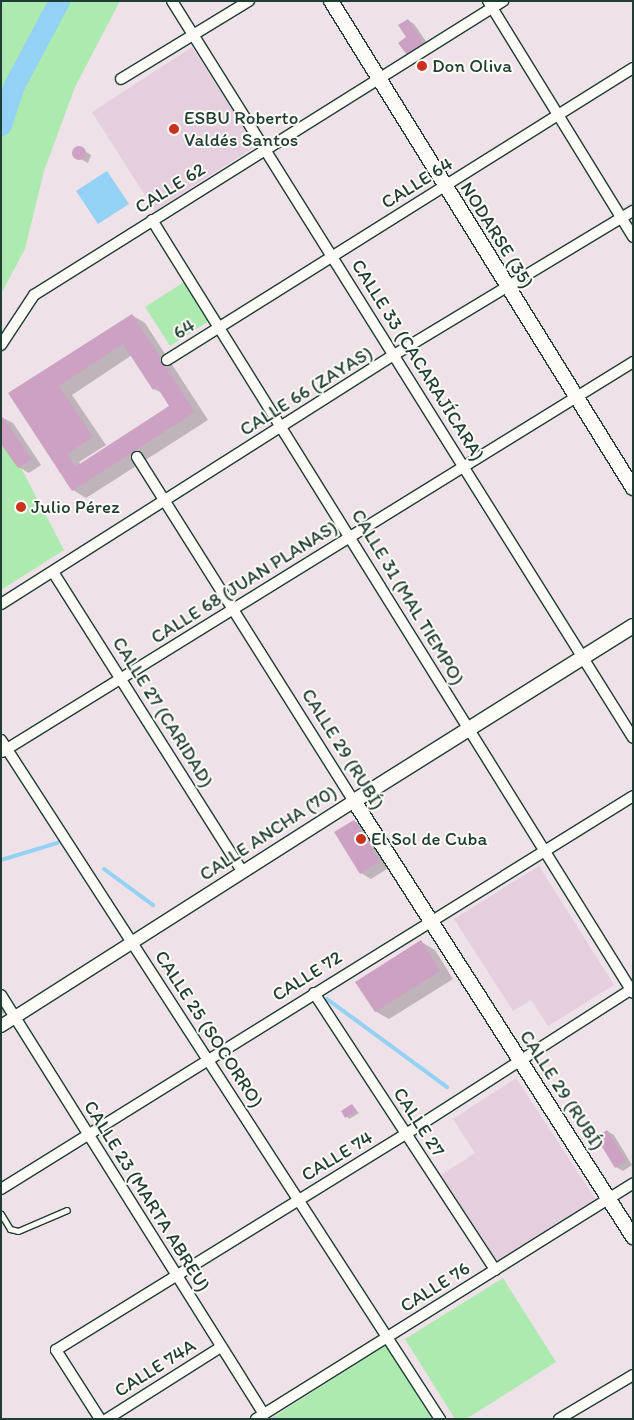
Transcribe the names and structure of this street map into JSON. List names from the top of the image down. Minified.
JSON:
{"streets":{"main road":["NODARSE (35)","CALLE 29 (RUBÍ)","CALLE ANCHA (70)"],"street":["CALLE 64","CALLE 62","64","CALLE 33 (CACARAJÍCARA)","CALLE 66 (ZAYAS)","CALLE 68 (JUAN PLANAS)","CALLE 31 (MAL TIEMPO)","CALLE 27 (CARIDAD)","CALLE 72","CALLE 25 (SOCORRO)","CALLE 27","CALLE 74","CALLE 23 (MARTA ABREU)","CALLE 76","CALLE 74A"]},"crossings":[["CALLE 64","NODARSE (35)"],["CALLE 64","64"],["CALLE 64","CALLE 33 (CACARAJÍCARA)"],["CALLE 64","CALLE 31 (MAL TIEMPO)"],["CALLE 62","NODARSE (35)"],["CALLE 62","CALLE 33 (CACARAJÍCARA)"],["CALLE 62","CALLE 31 (MAL TIEMPO)"],["NODARSE (35)","CALLE 66 (ZAYAS)"],["NODARSE (35)","CALLE 68 (JUAN PLANAS)"],["64","CALLE 31 (MAL TIEMPO)"],["CALLE 33 (CACARAJÍCARA)","CALLE 66 (ZAYAS)"],["CALLE 33 (CACARAJÍCARA)","CALLE 68 (JUAN PLANAS)"],["CALLE 33 (CACARAJÍCARA)","CALLE ANCHA (70)"],["CALLE 66 (ZAYAS)","CALLE 31 (MAL TIEMPO)"],["CALLE 66 (ZAYAS)","CALLE 27 (CARIDAD)"],["CALLE 66 (ZAYAS)","CALLE 29 (RUBÍ)"],["CALLE 68 (JUAN PLANAS)","CALLE 31 (MAL TIEMPO)"],["CALLE 68 (JUAN PLANAS)","CALLE 27 (CARIDAD)"],["CALLE 68 (JUAN PLANAS)","CALLE 29 (RUBÍ)"],["CALLE 68 (JUAN PLANAS)","CALLE 25 (SOCORRO)"],["CALLE 31 (MAL TIEMPO)","CALLE ANCHA (70)"],["CALLE 31 (MAL TIEMPO)","CALLE 72"],["CALLE 31 (MAL TIEMPO)","CALLE 74"],["CALLE 27 (CARIDAD)","CALLE ANCHA (70)"],["CALLE 29 (RUBÍ)","CALLE ANCHA (70)"],["CALLE 29 (RUBÍ)","CALLE 72"],["CALLE 29 (RUBÍ)","CALLE 74"],["CALLE 29 (RUBÍ)","CALLE 76"],["CALLE ANCHA (70)","CALLE 25 (SOCORRO)"],["CALLE ANCHA (70)","CALLE 23 (MARTA ABREU)"],["CALLE 72","CALLE 25 (SOCORRO)"],["CALLE 72","CALLE 27"],["CALLE 72","CALLE 23 (MARTA ABREU)"],["CALLE 25 (SOCORRO)","CALLE 74"],["CALLE 25 (SOCORRO)","CALLE 76"],["CALLE 27","CALLE 74"],["CALLE 27","CALLE 76"],["CALLE 74","CALLE 23 (MARTA ABREU)"],["CALLE 23 (MARTA ABREU)","CALLE 76"],["CALLE 23 (MARTA ABREU)","CALLE 74A"]],"places":["Don Oliva","ESBU Roberto Valdés Santos","Julio Pérez","El Sol de Cuba"]}
